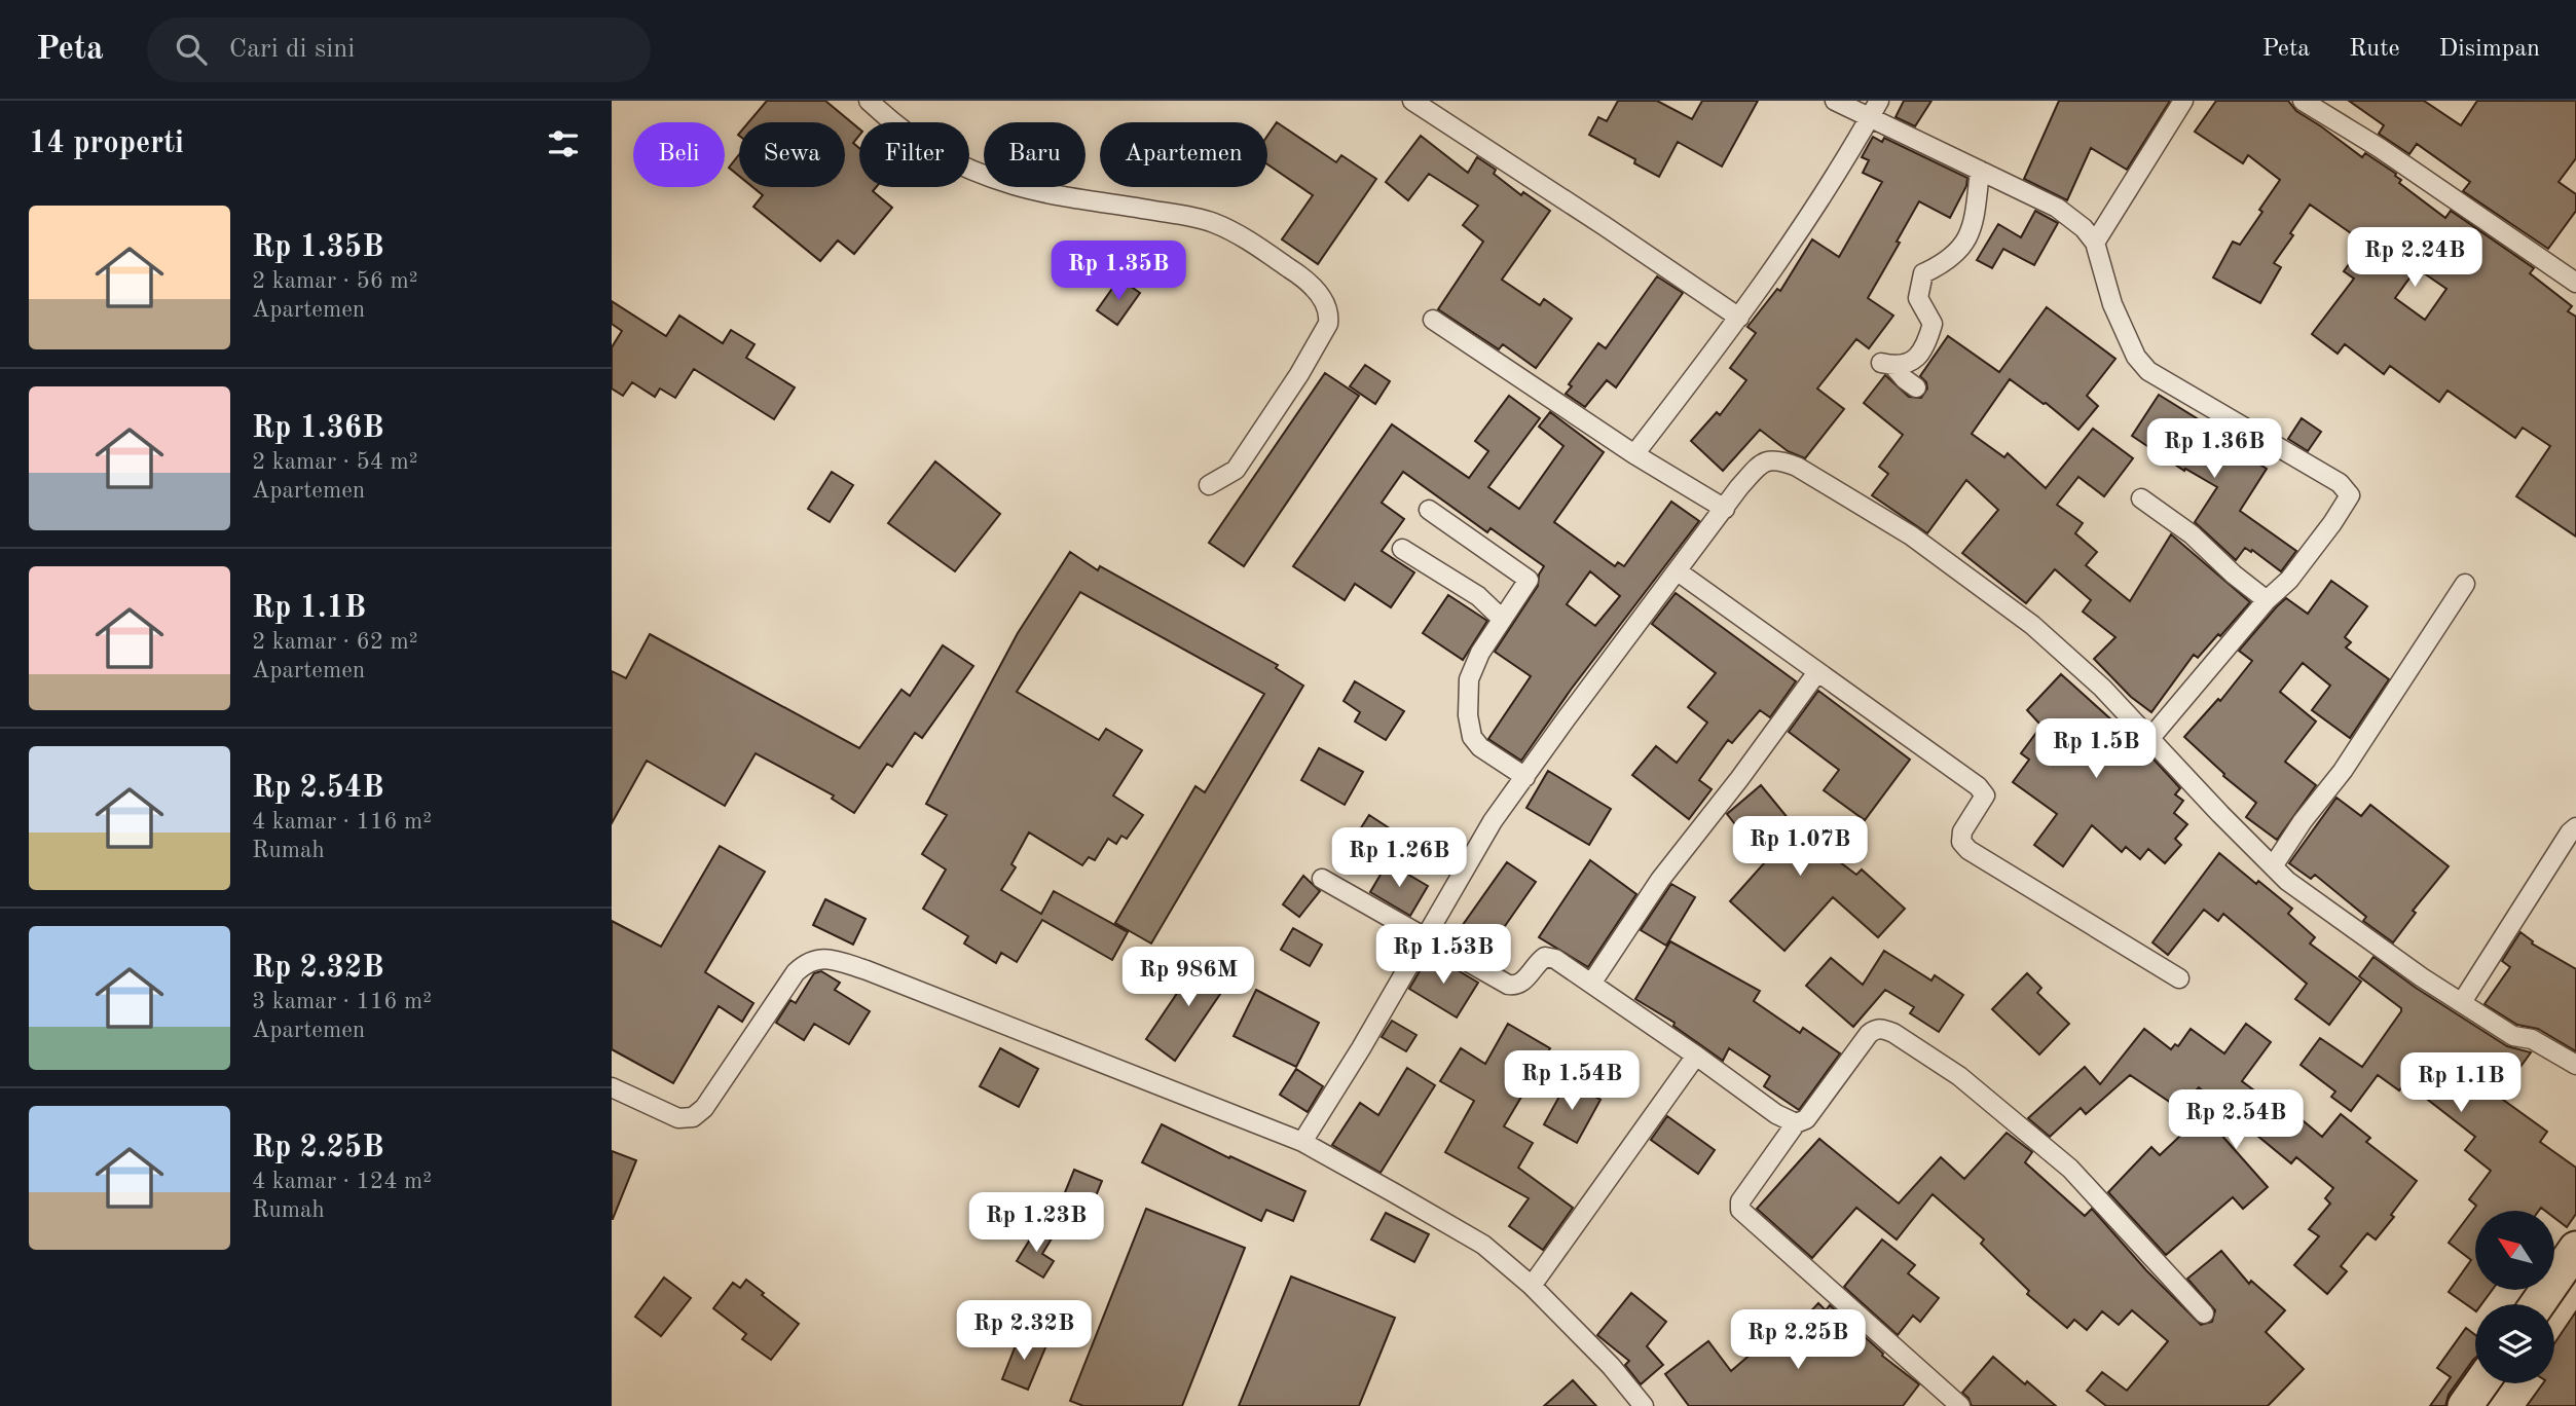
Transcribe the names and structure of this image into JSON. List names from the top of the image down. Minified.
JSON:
{"north":"top left","page":{"header":"Peta","search":"Cari di sini","nav":["Peta","Rute","Disimpan"],"heading":"14 properti","chip":["Beli","Sewa","Filter","Baru","Apartemen"],"list":[{"name":"Rp 1.35B","note":"2 kamar · 56 m² · Apartemen"},{"name":"Rp 1.36B","note":"2 kamar · 54 m² · Apartemen"},{"name":"Rp 1.1B","note":"2 kamar · 62 m² · Apartemen"},{"name":"Rp 2.54B","note":"4 kamar · 116 m² · Rumah"},{"name":"Rp 2.32B","note":"3 kamar · 116 m² · Apartemen"},{"name":"Rp 2.25B","note":"4 kamar · 124 m² · Rumah"}],"price":["Rp 2.24B","Rp 1.35B","Rp 1.36B","Rp 1.5B","Rp 1.07B","Rp 1.26B","Rp 1.53B","Rp 986M","Rp 1.54B","Rp 1.1B","Rp 2.54B","Rp 1.23B","Rp 2.32B","Rp 2.25B"]}}
